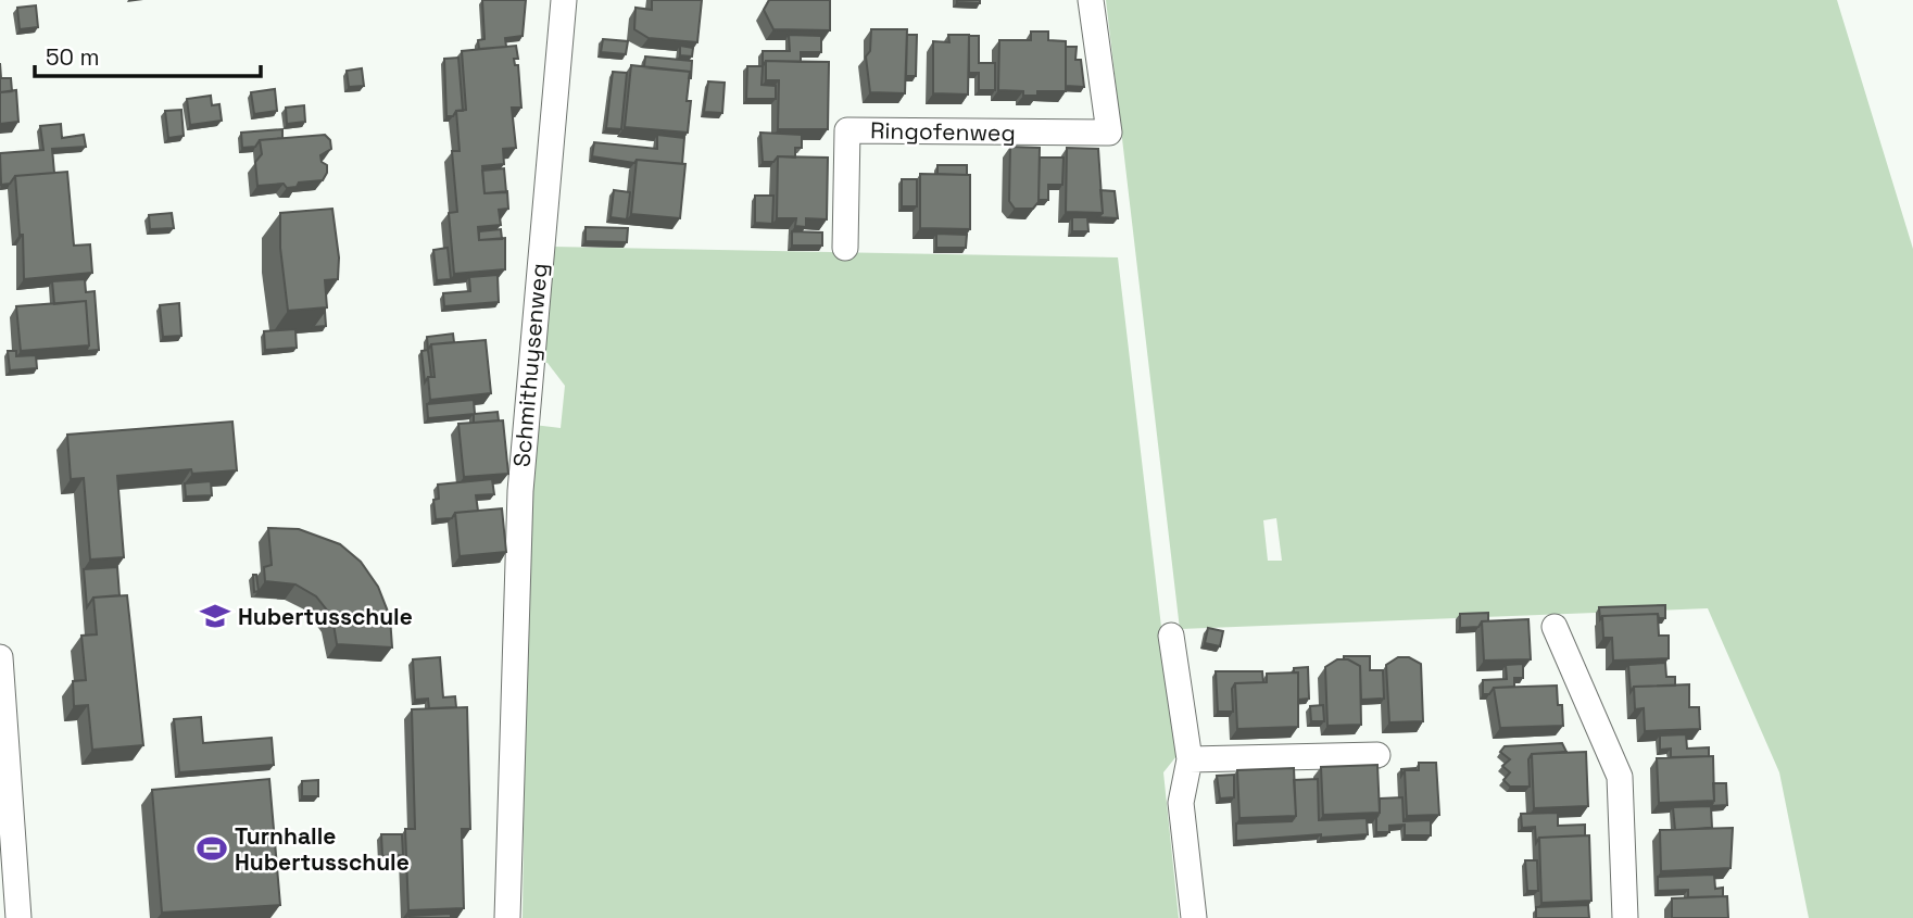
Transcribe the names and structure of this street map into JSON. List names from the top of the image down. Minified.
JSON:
{"streets":{"street":["Ringofenweg","Schmithuysenweg"]},"places":{"school or university":["Hubertusschule"],"sports":["Turnhalle Hubertusschule"]},"scale_bar":"50 m"}
